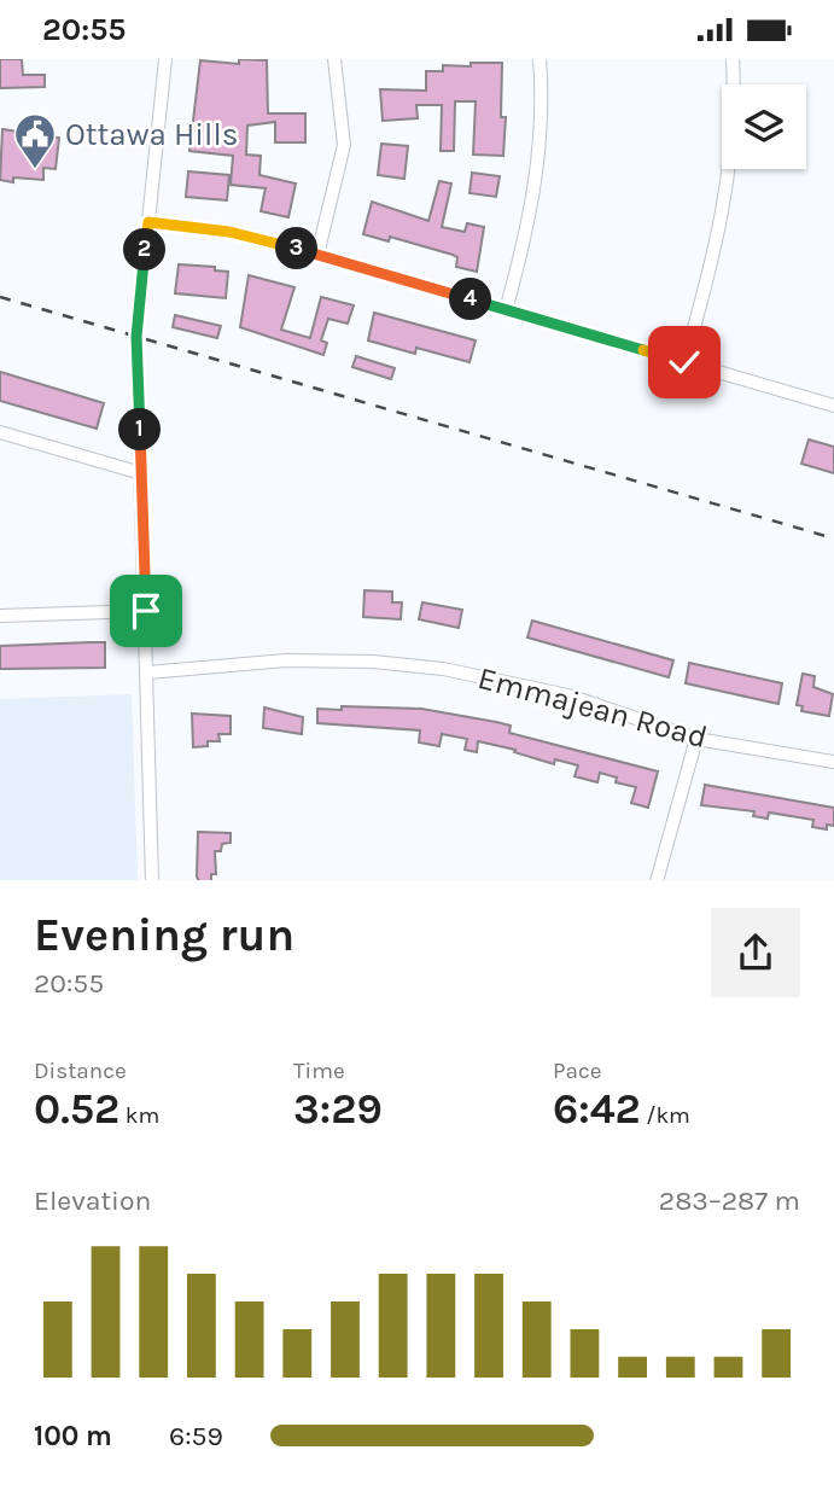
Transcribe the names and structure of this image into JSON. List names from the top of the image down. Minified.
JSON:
{"streets":{"street":["Emmajean Road"]},"places":{"public building":["Ottawa Hills"]},"page":{"status":"20:55","pins":["3","2","4","1"],"heading":["Evening run","20:55"],"stats":[["Distance","0.52 km"],["Time","3:29"],["Pace","6:42 /km"]],"chart":["Elevation","283–287 m"],"list":[{"name":"100 m","note":"6:59"}]}}
